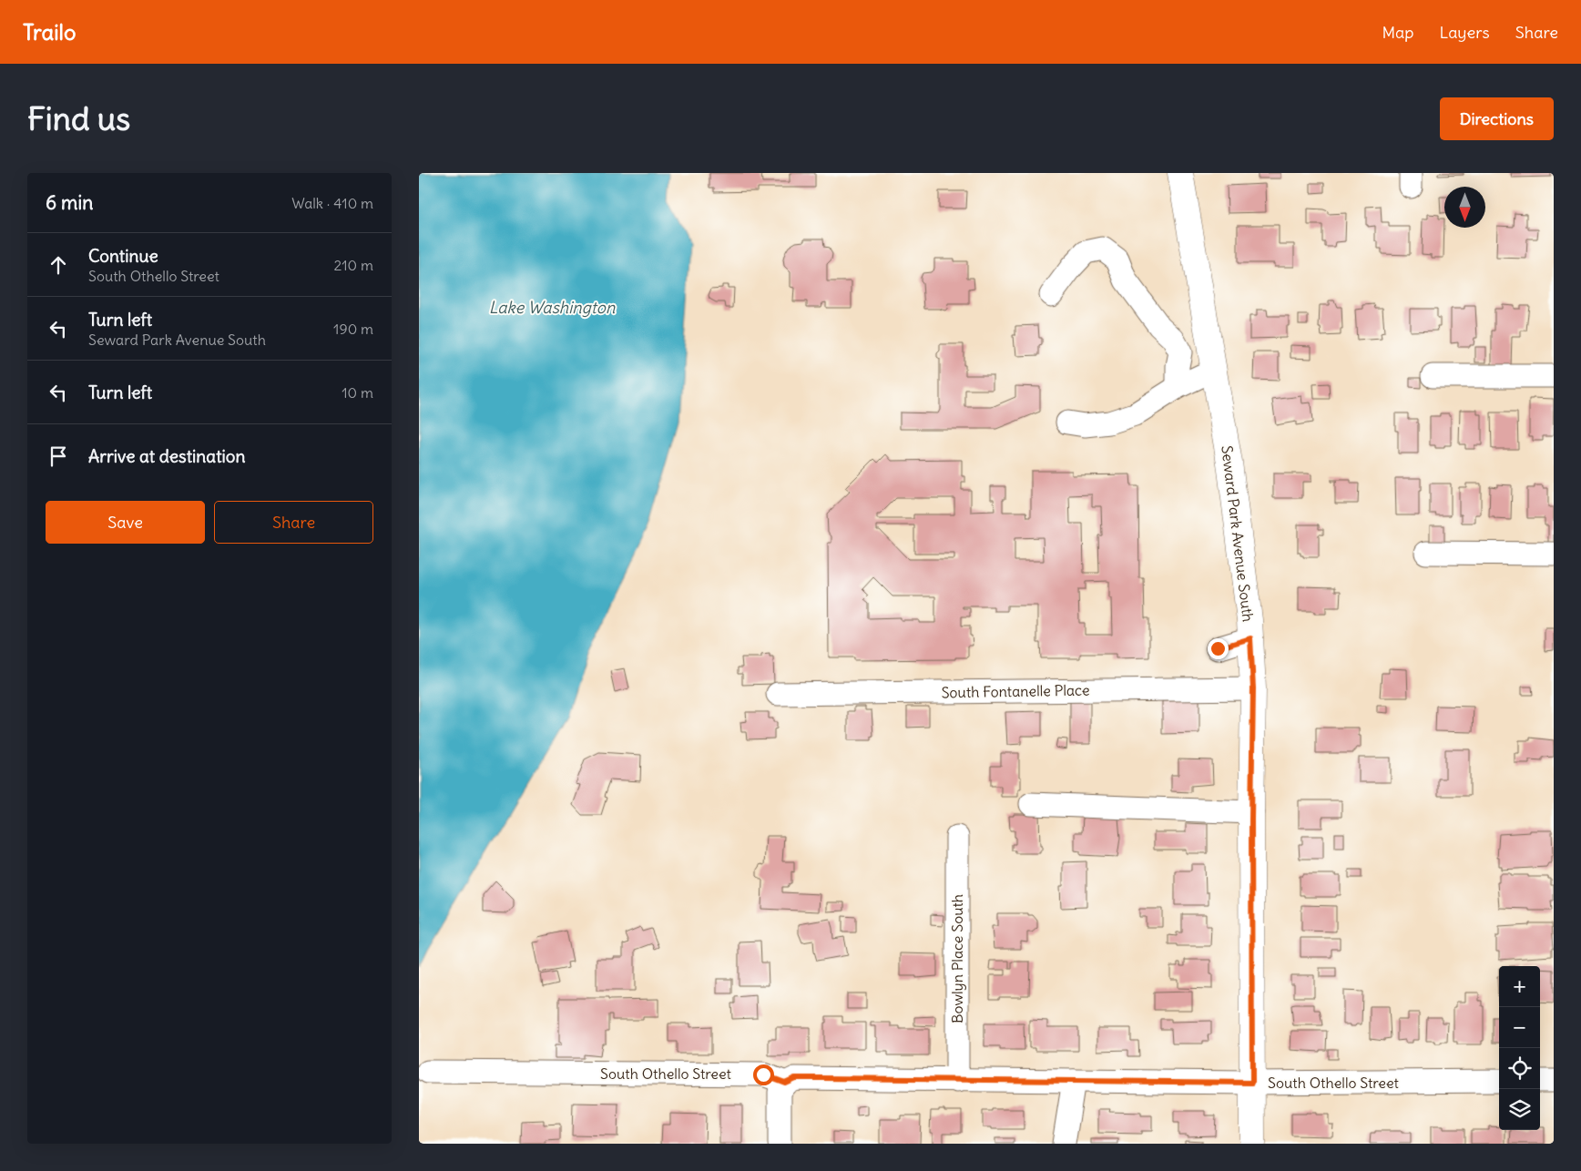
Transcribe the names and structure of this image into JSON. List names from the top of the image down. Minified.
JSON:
{"streets":{"main road":["Seward Park Avenue South"],"street":["South Fontanelle Place","Bowlyn Place South","South Othello Street"]},"crossings":[["Seward Park Avenue South","South Fontanelle Place"],["Seward Park Avenue South","South Othello Street"],["Bowlyn Place South","South Othello Street"]],"water":["Lake Washington"],"north":"bottom","page":{"header":"Trailo","nav":["Map","Layers","Share"],"buttons":["Directions",["Save","Share"]],"title":"Find us","heading":["6 min","Walk · 410 m"],"list":[["Continue","South Othello Street","210 m"],["Turn left","Seward Park Avenue South","190 m"],["Turn left","10 m"],"Arrive at destination"],"map_buttons":["+","−"]}}
